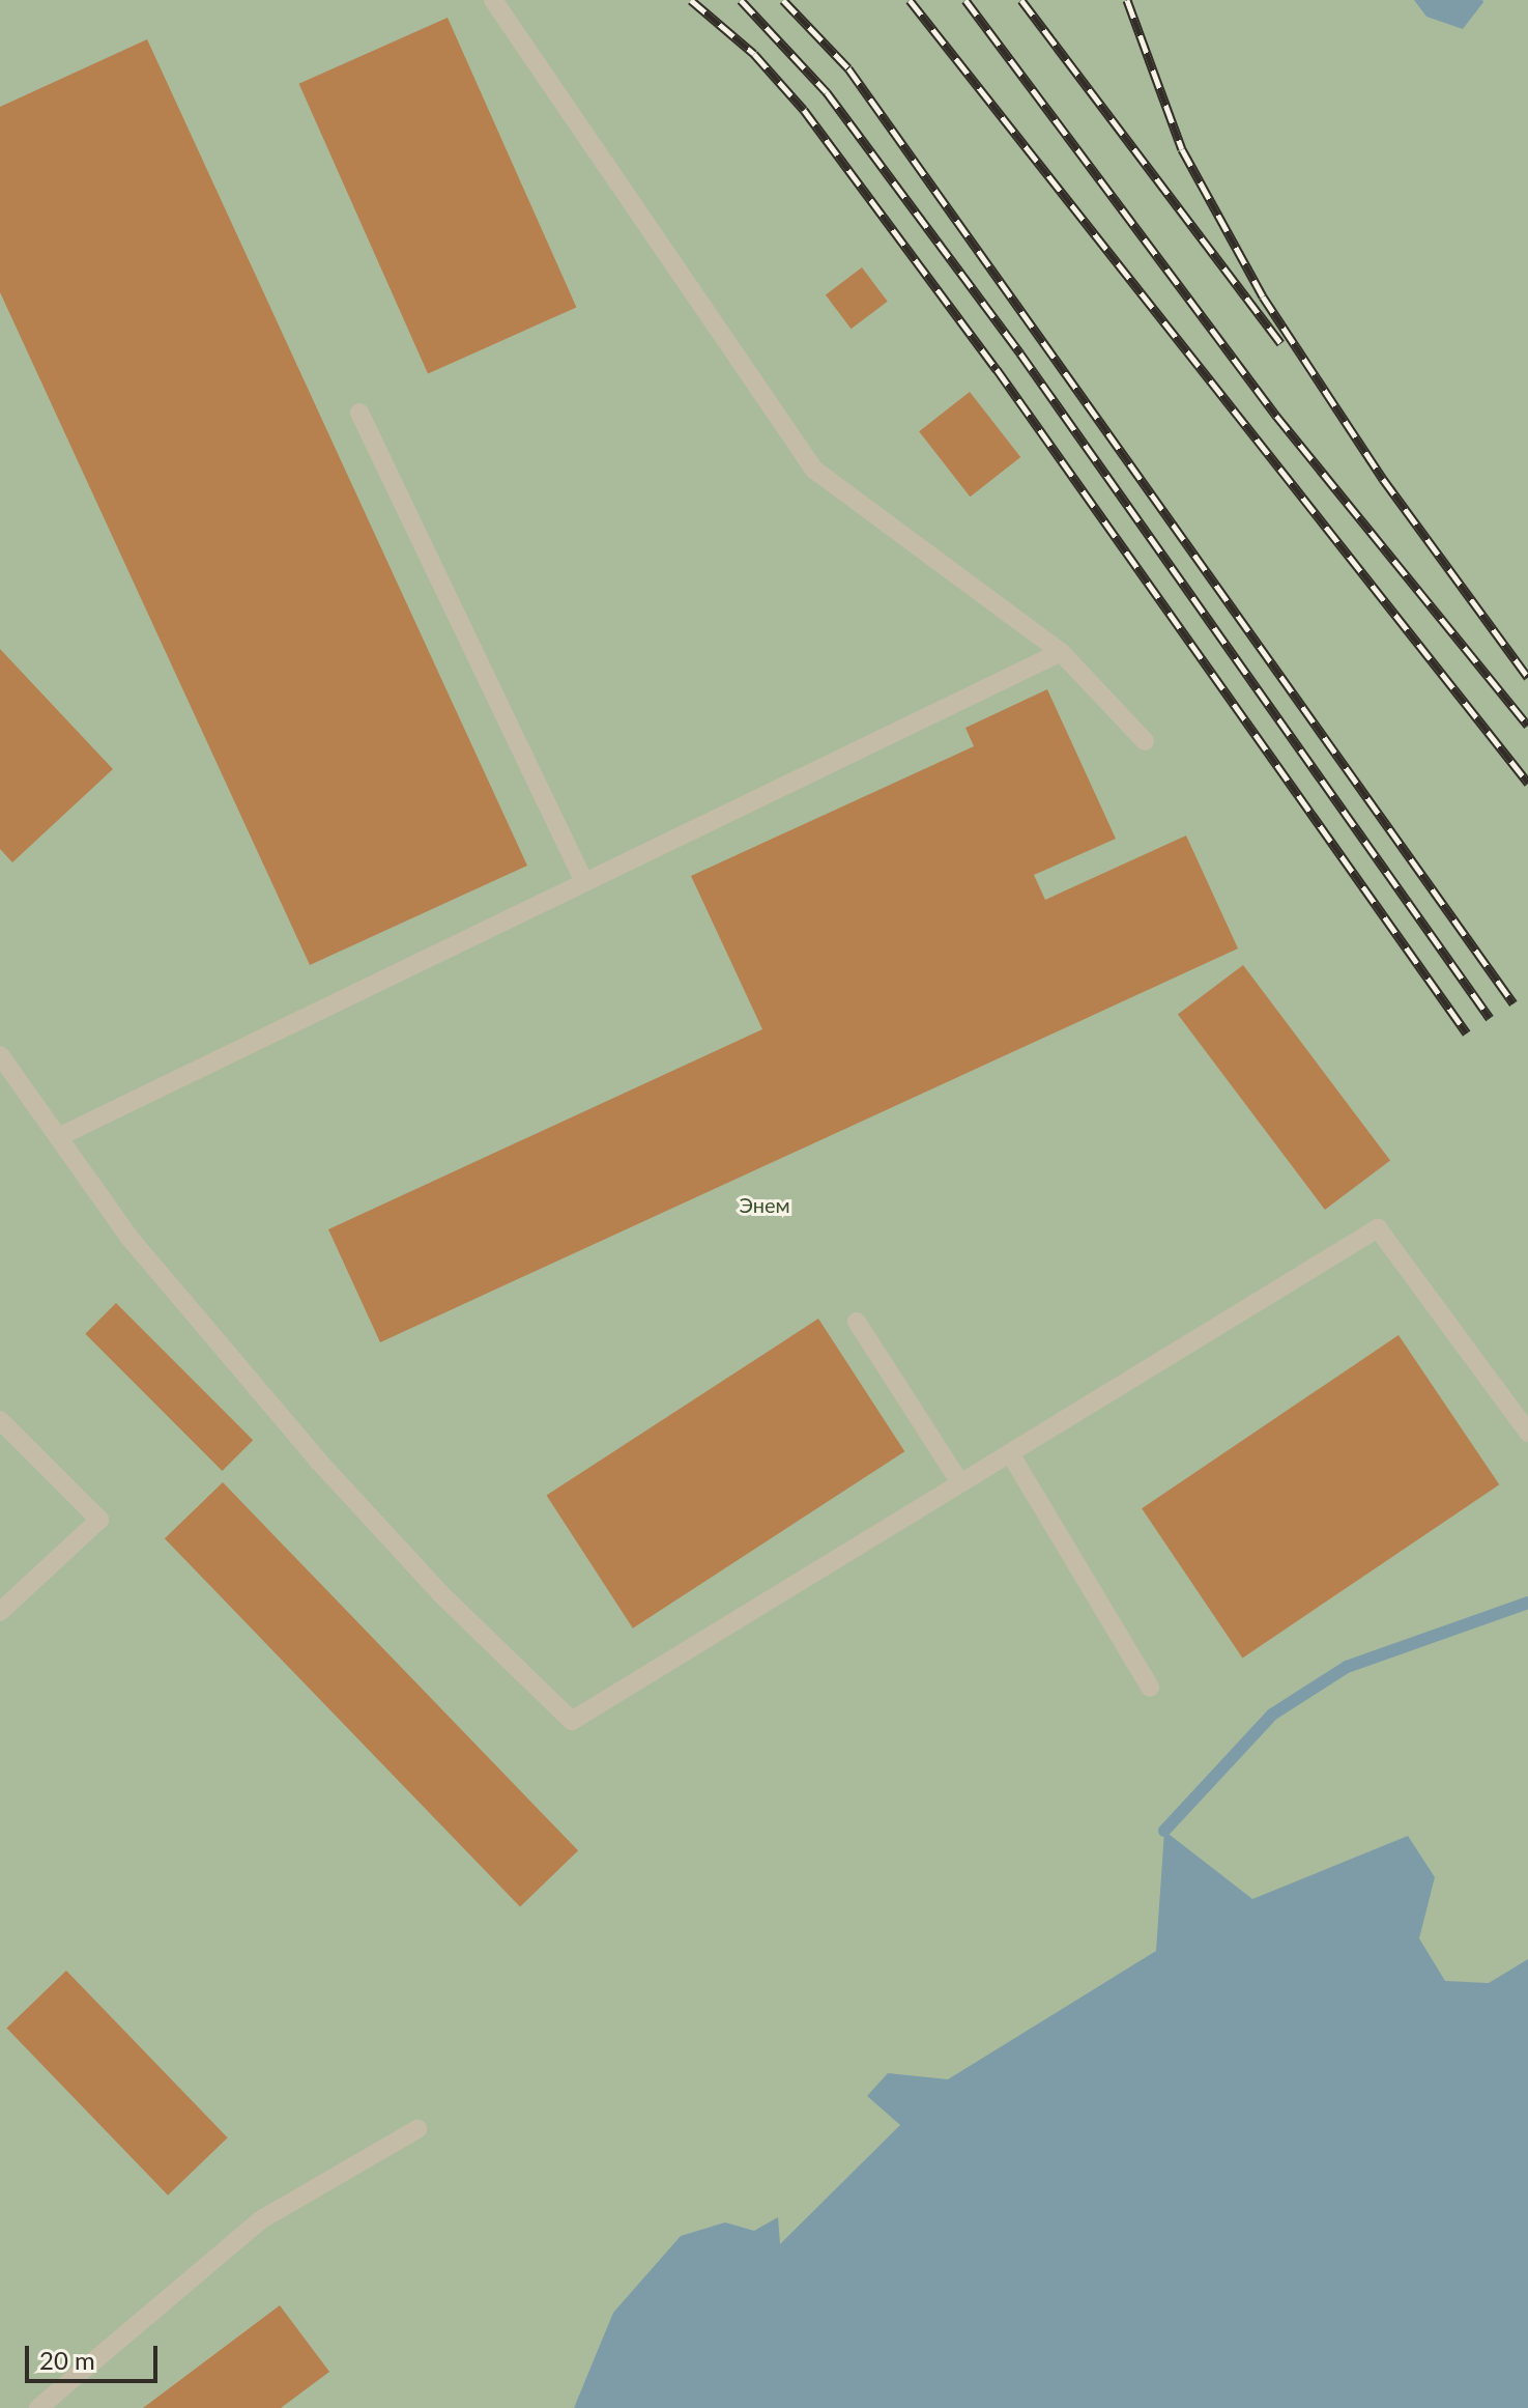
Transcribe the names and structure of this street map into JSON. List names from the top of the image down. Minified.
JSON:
{"parks":["Энем"],"scale_bar":"20 m"}
